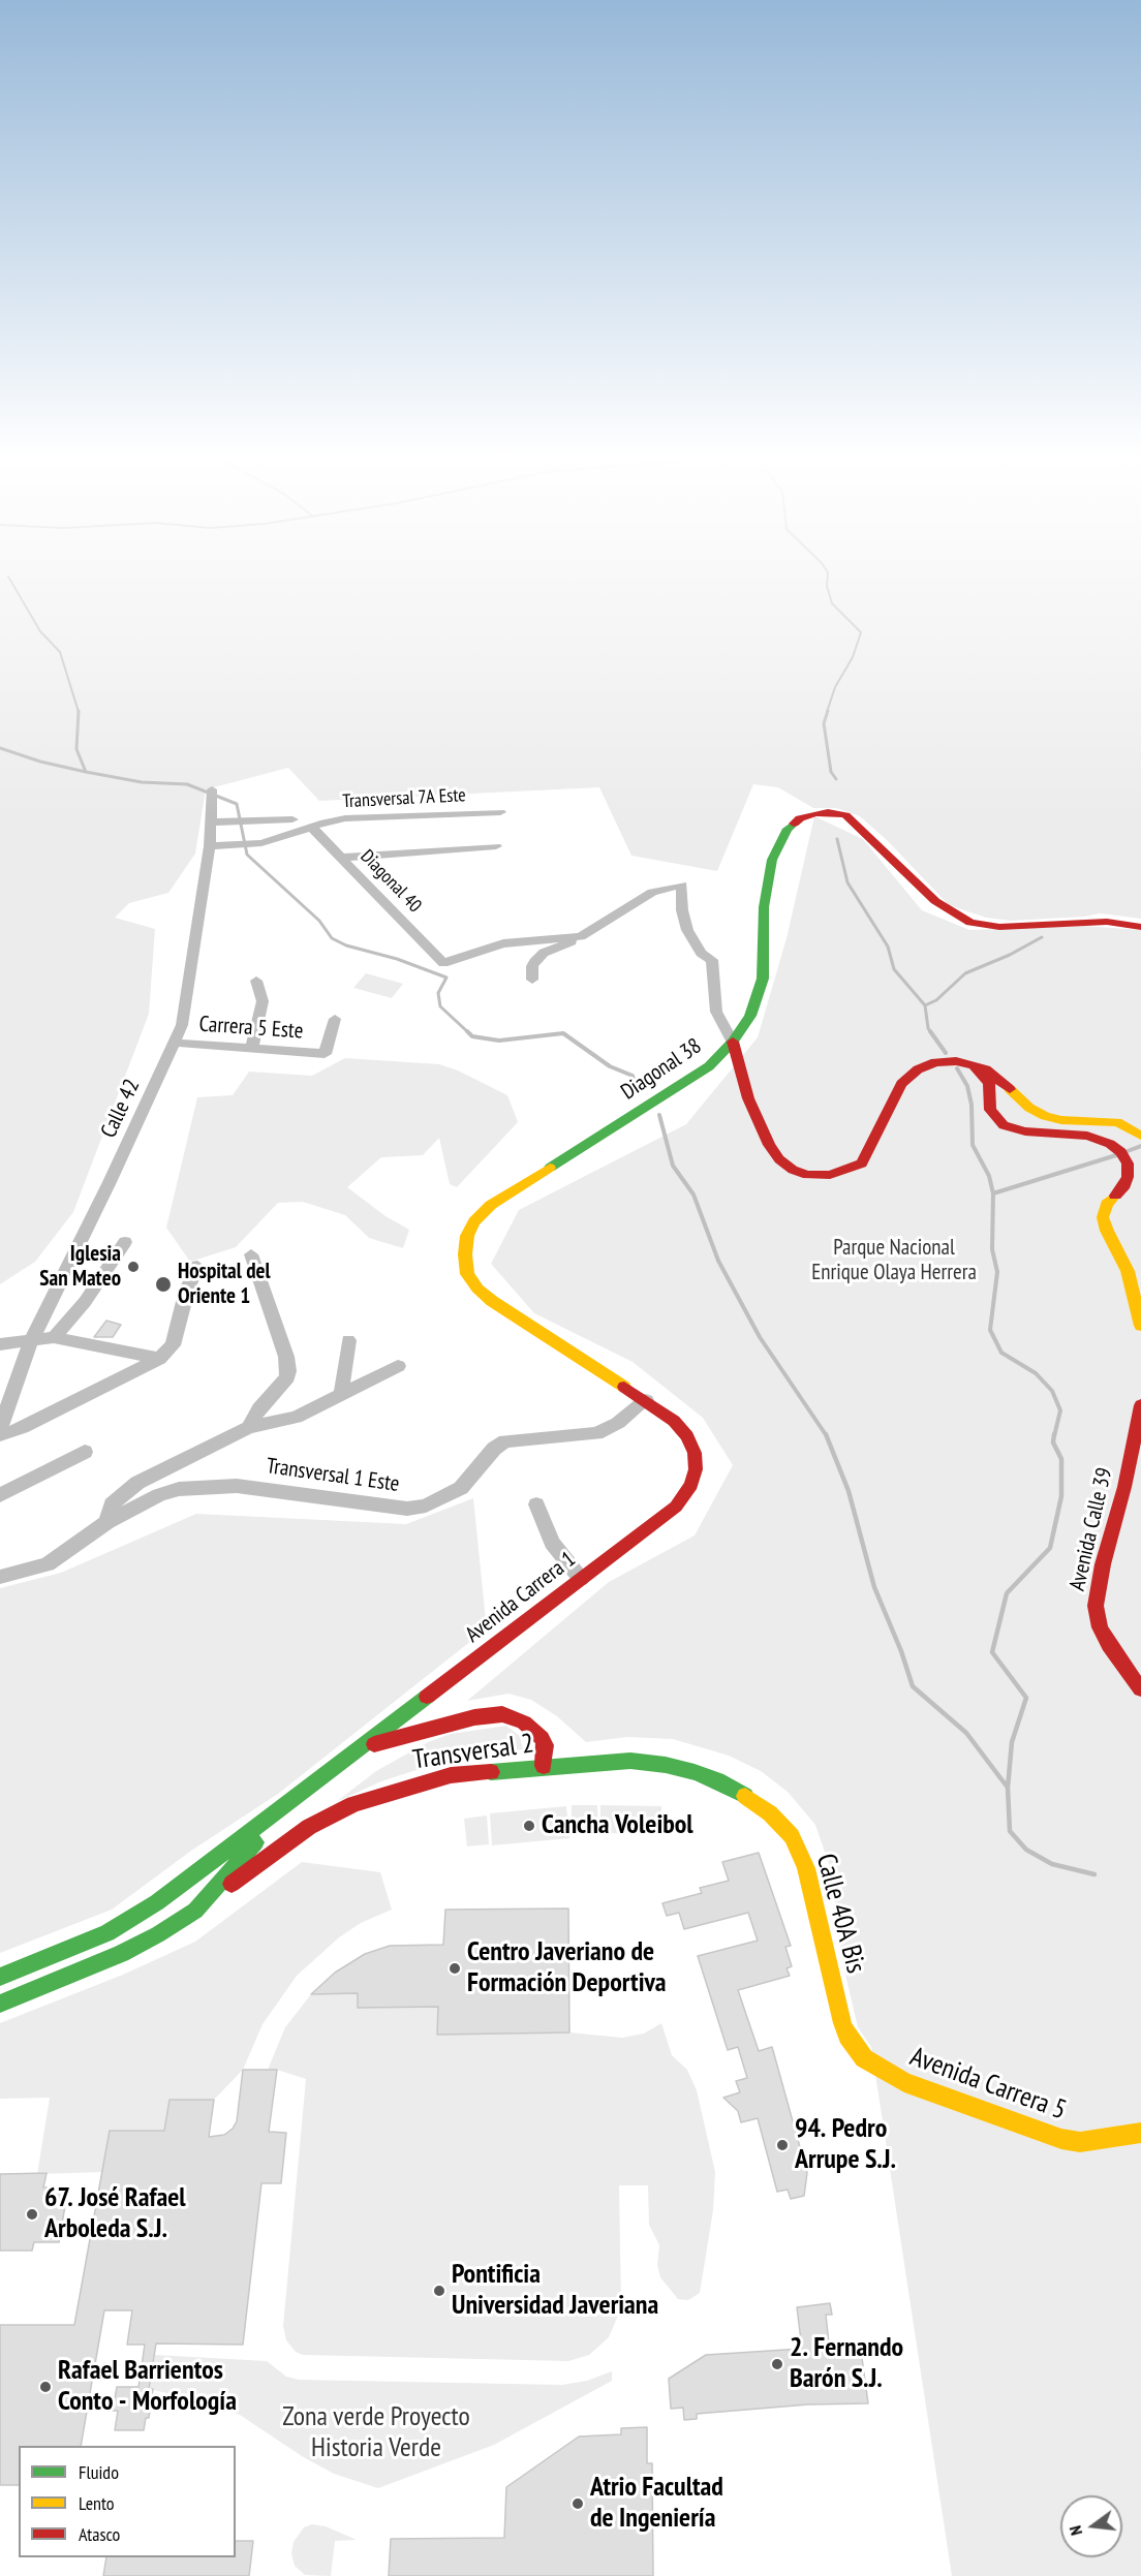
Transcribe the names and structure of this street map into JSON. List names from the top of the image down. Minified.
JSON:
{"streets":{"main road":["Diagonal 38","Avenida Calle 39","Avenida Carrera 1","Transversal 2","Calle 40A Bis","Avenida Carrera 5"],"street":["Transversal 7A Este","Diagonal 40","Carrera 5 Este","Calle 42","Transversal 1 Este"]},"crossings":[["Transversal 7A Este","Diagonal 40"],["Transversal 7A Este","Calle 42"],["Carrera 5 Este","Calle 42"],["Diagonal 38","Transversal 1 Este"],["Diagonal 38","Avenida Carrera 1"],["Transversal 1 Este","Avenida Carrera 1"],["Avenida Carrera 1","Transversal 2"],["Transversal 2","Calle 40A Bis"],["Calle 40A Bis","Avenida Carrera 5"]],"parks":["Parque Nacional Enrique Olaya Herrera","Zona verde Proyecto Historia Verde"],"places":["Iglesia San Mateo","Hospital del Oriente 1","Cancha Voleibol","Centro Javeriano de Formación Deportiva","94. Pedro Arrupe S.J.","67. José Rafael Arboleda S.J.","Pontificia Universidad Javeriana","2. Fernando Barón S.J.","Rafael Barrientos Conto - Morfología","Atrio Facultad de Ingeniería"],"legend":["Fluido","Lento","Atasco"],"north":"left"}
